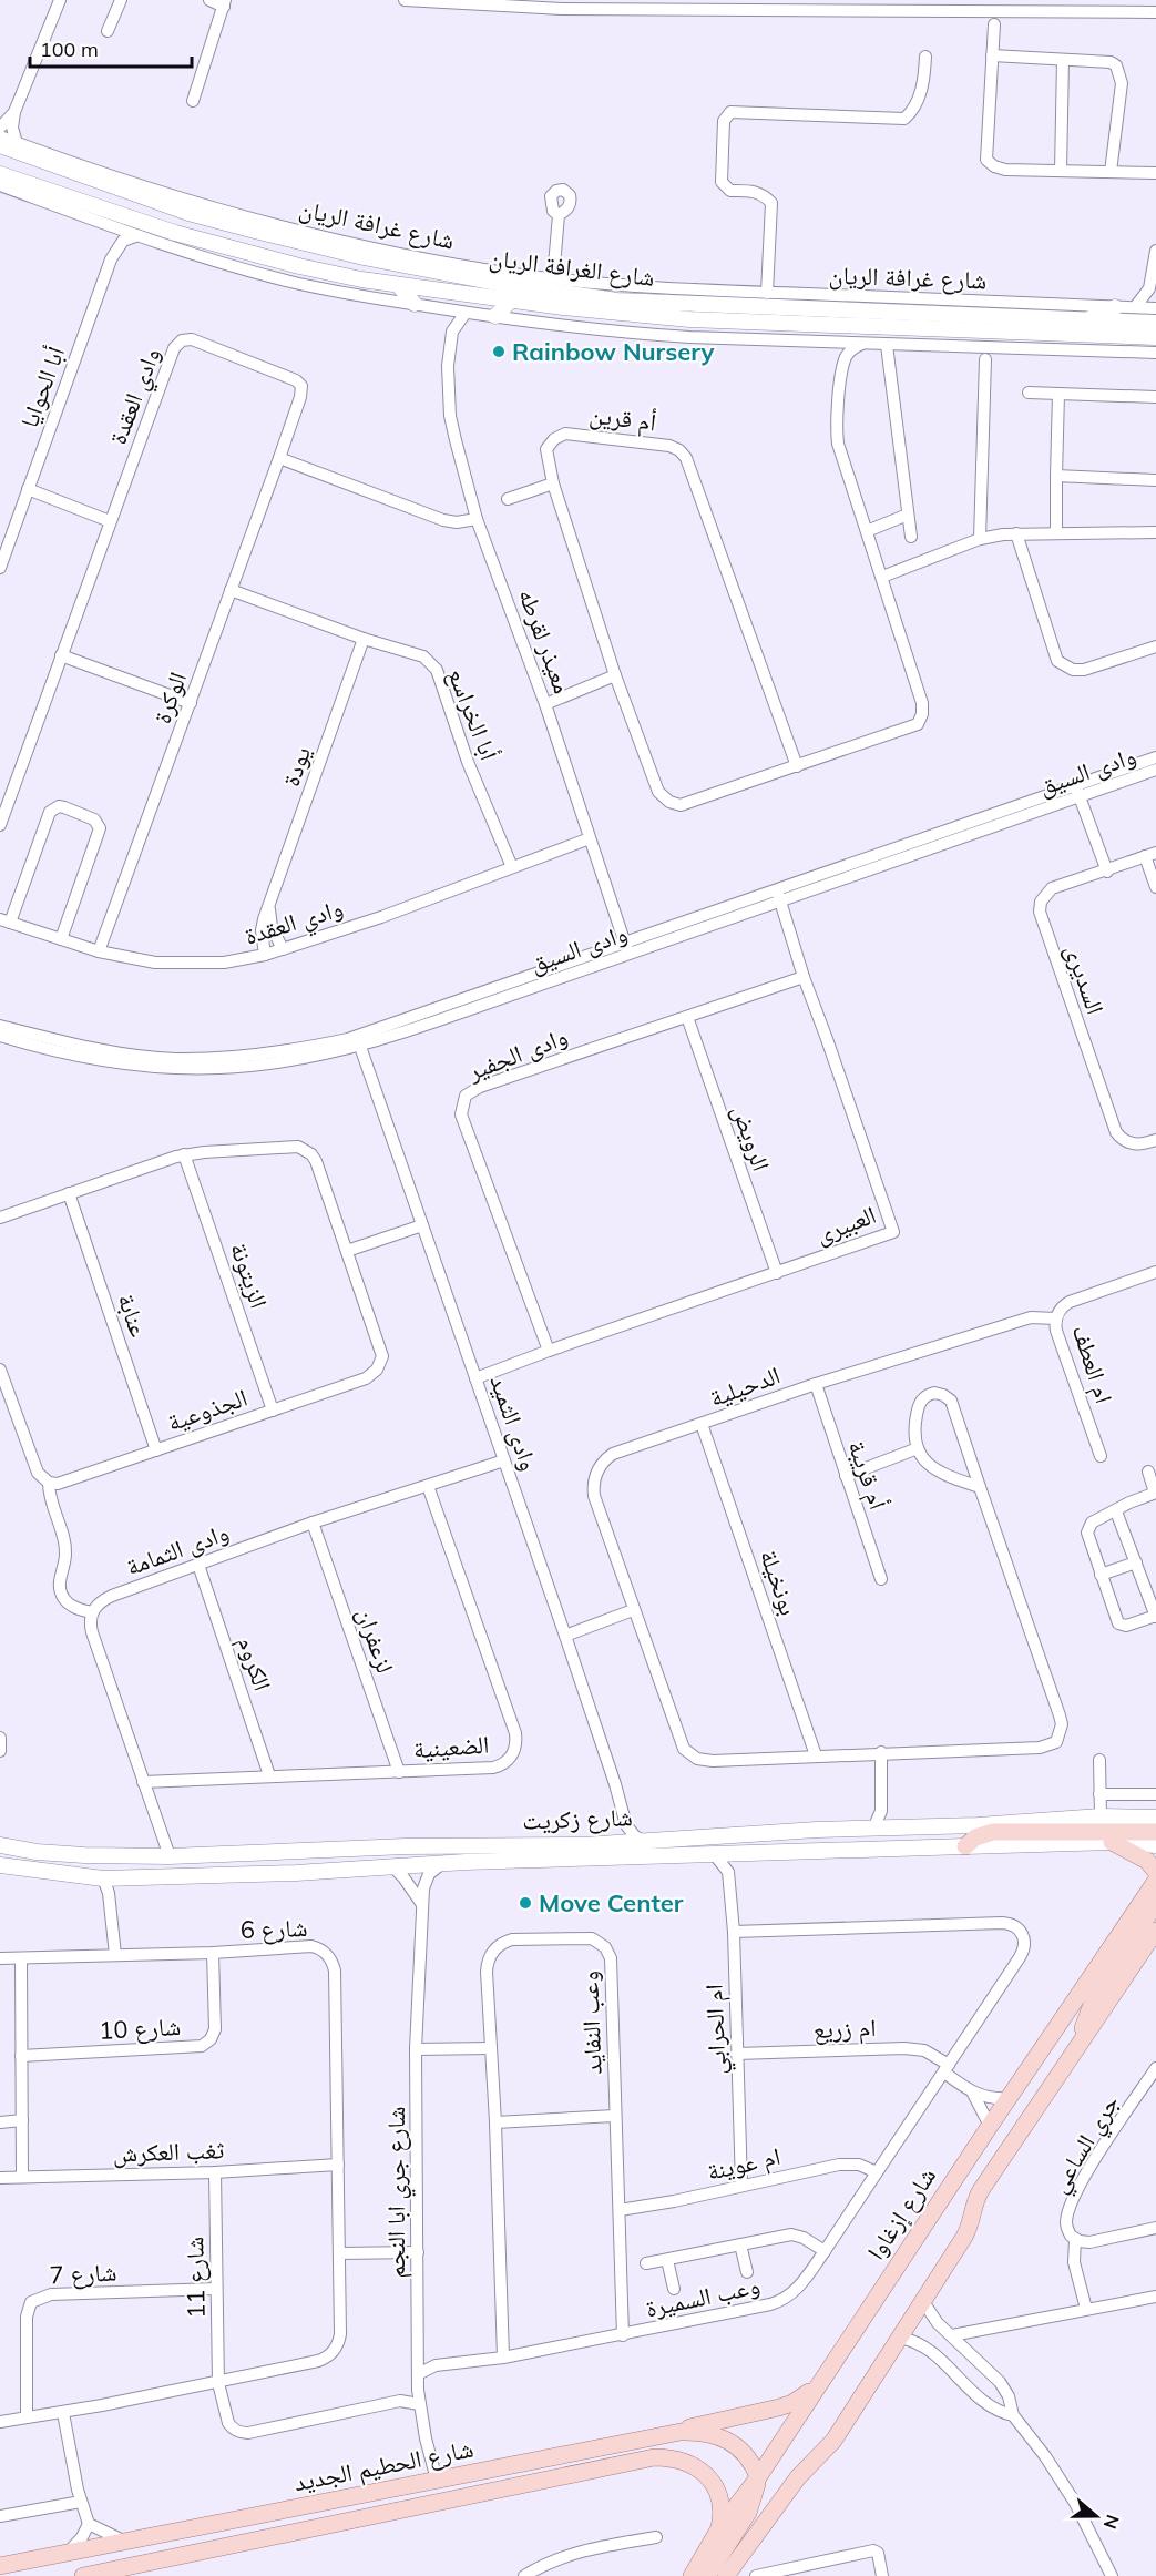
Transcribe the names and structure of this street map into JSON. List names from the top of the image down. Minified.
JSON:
{"streets":{"main road":["شارع الغرافة الريان","شارع زكريت","شارع إزغاوا","شارع الحطيم الجديد"],"street":["شارع غرافة الريان","أبا الحوايا","وادي العقدة","أم قرين","معيذر لقرطه","الوكرة","أبا الخراسع","يودة","وادى السيق","السديرى","وادى الجفير","الرويض","العبيرى","الزيتونة","عنابة","ام العطف","الدحيلية","الجذوعية","وادى الثميد","أم قريبة","وادى الثمامة","بونخيلة","لزعفران","الكروم","الضعينية","شارع 6","وعب النفايد","شارع 10","ام زريع","ام الحرابي","جري الساعي","ثغب العكرش","ام عوينة","شارع جري ابا النجم","شارع 7","شارع 11","وعب السميرة"]},"crossings":[["وادي العقدة","معيذر لقرطه"],["وادي العقدة","الوكرة"],["وادي العقدة","أبا الخراسع"],["وادي العقدة","يودة"],["معيذر لقرطه","وادى السيق"],["الوكرة","أبا الخراسع"],["أبا الخراسع","يودة"],["وادى السيق","العبيرى"],["وادى السيق","وادى الثميد"],["وادى الجفير","الرويض"],["وادى الجفير","العبيرى"],["الرويض","العبيرى"],["العبيرى","وادى الثميد"],["الزيتونة","الجذوعية"],["عنابة","الجذوعية"],["ام العطف","الدحيلية"],["الدحيلية","أم قريبة"],["الدحيلية","بونخيلة"],["وادى الثميد","وادى الثمامة"],["وادى الثمامة","لزعفران"],["وادى الثمامة","الكروم"],["وادى الثمامة","الضعينية"],["لزعفران","الضعينية"],["الكروم","الضعينية"],["شارع زكريت","شارع جري ابا النجم"],["شارع 6","شارع 10"],["شارع 6","ثغب العكرش"],["شارع 6","شارع 7"],["شارع 6","شارع 11"],["وعب النفايد","ام عوينة"],["وعب النفايد","وعب السميرة"],["ام زريع","ام الحرابي"],["ام زريع","وعب السميرة"],["ام الحرابي","ام عوينة"],["ام الحرابي","وعب السميرة"],["ثغب العكرش","شارع 11"],["ام عوينة","وعب السميرة"],["شارع جري ابا النجم","شارع 11"],["شارع جري ابا النجم","وعب السميرة"],["شارع جري ابا النجم","شارع الحطيم الجديد"],["شارع إزغاوا","شارع الحطيم الجديد"],["شارع 7","شارع 11"]],"places":["Rainbow Nursery","Move Center"],"scale_bar":"100 m","north":"right"}
